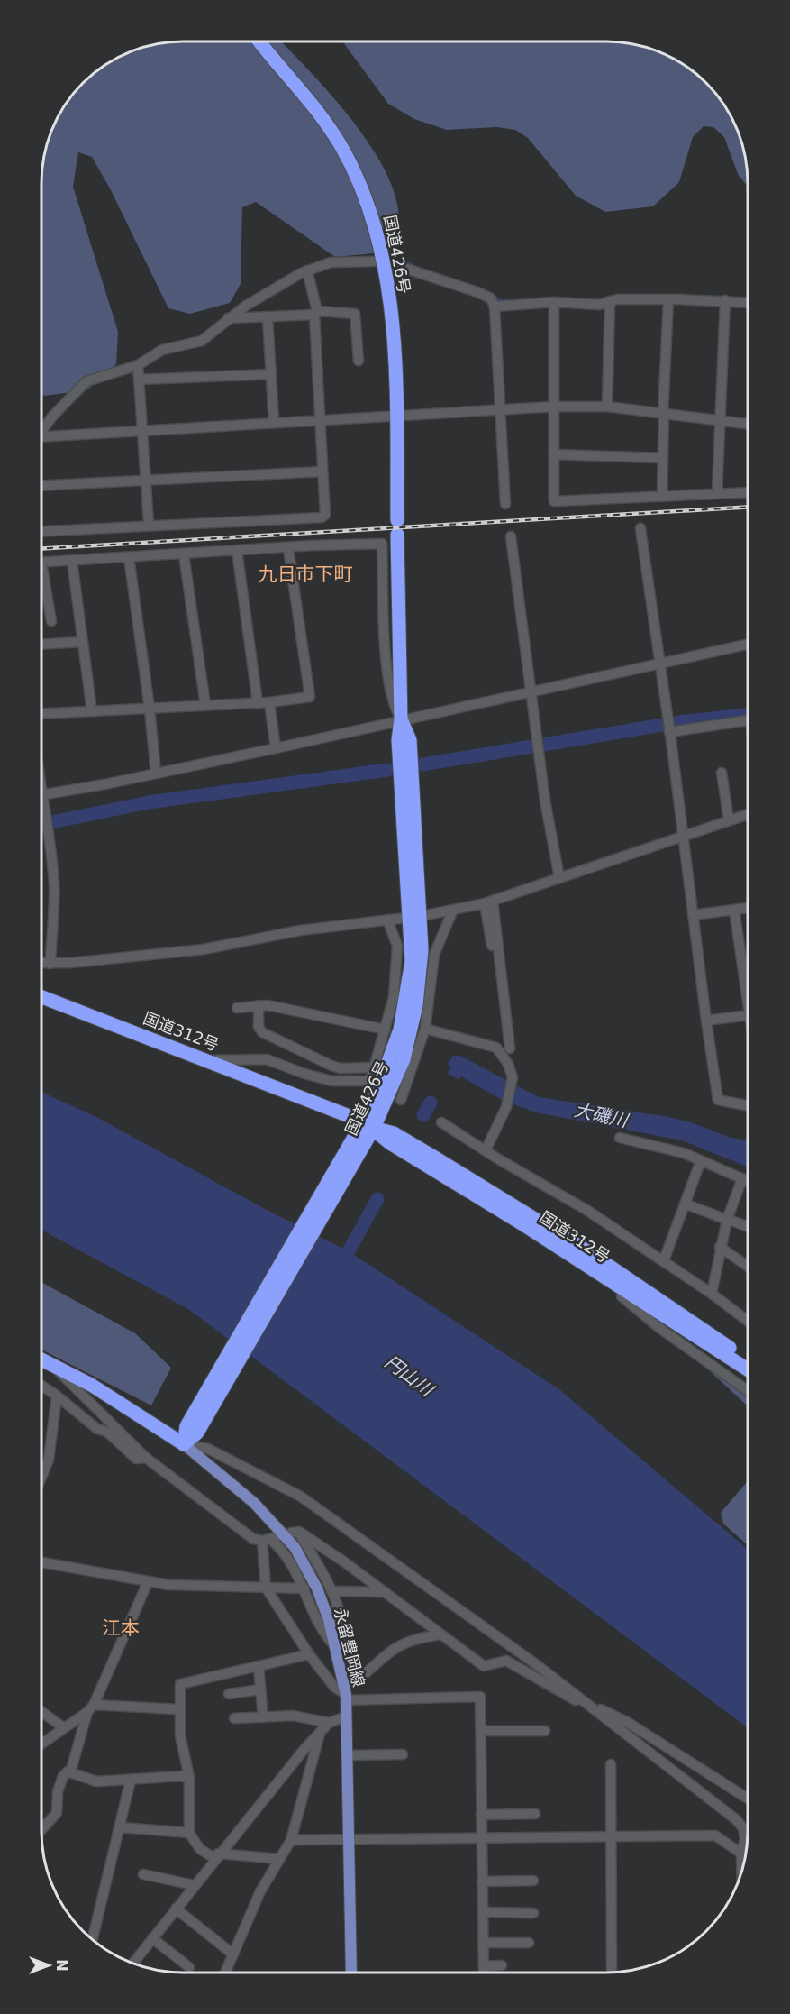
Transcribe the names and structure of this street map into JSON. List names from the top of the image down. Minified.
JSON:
{"streets":{"highway":["国道426号","国道312号"],"main road":["永留豊岡線"]},"crossings":[["国道426号","国道312号"],["国道426号","永留豊岡線"]],"districts":["九日市下町","江本"],"water":["大磯川","円山川"],"north":"right"}
